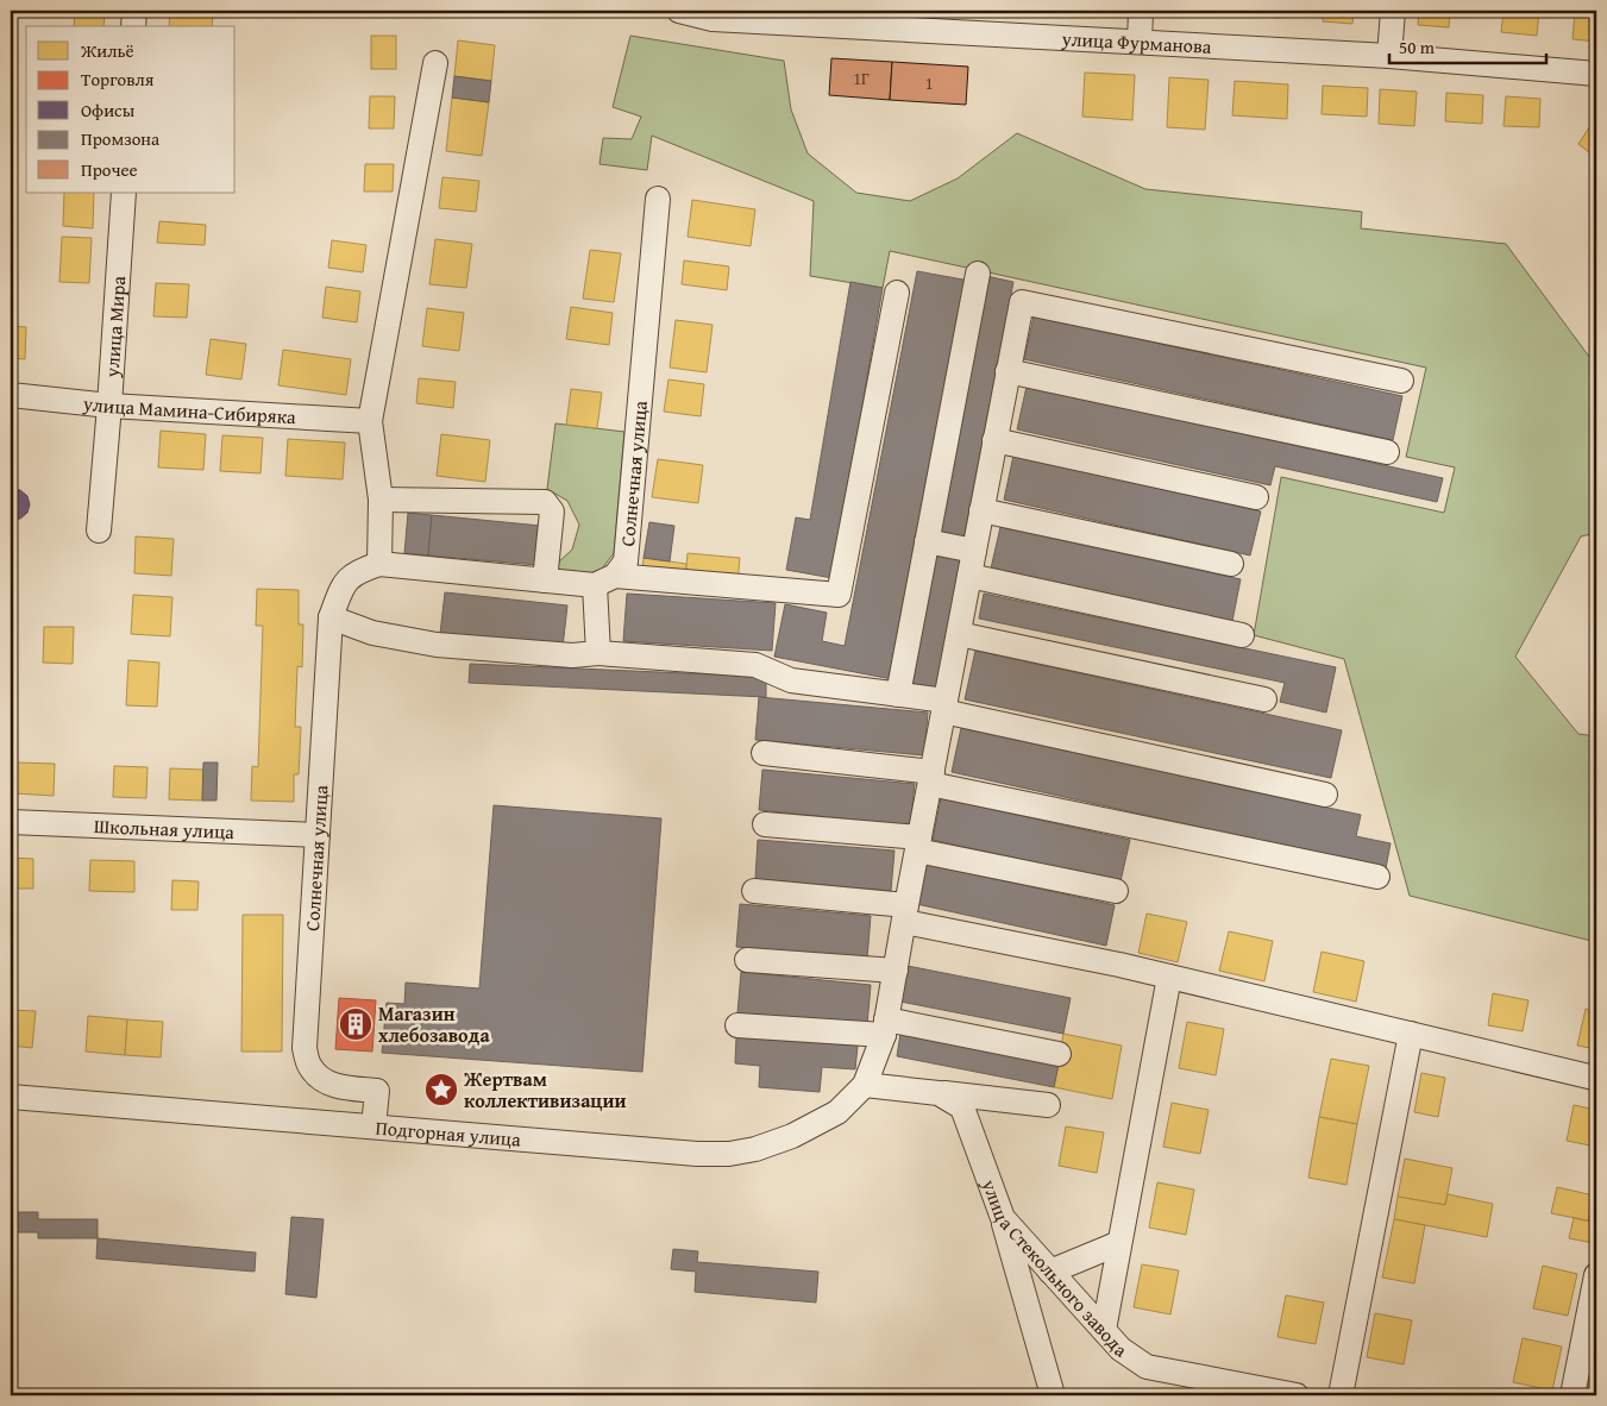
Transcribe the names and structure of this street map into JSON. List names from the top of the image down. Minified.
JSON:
{"streets":{"street":["улица Фурманова","улица Мира","улица Мамина-Сибиряка","Солнечная улица","Школьная улица","Подгорная улица","улица Стекольного завода"]},"crossings":[["улица Мира","улица Мамина-Сибиряка"],["Солнечная улица","Школьная улица"],["Солнечная улица","Подгорная улица"],["Подгорная улица","улица Стекольного завода"]],"places":{"building":["Магазин хлебозавода"],"place":["Жертвам коллективизации"]},"house_numbers":["1Г","1"],"legend":["Жильё","Торговля","Офисы","Промзона","Прочее"],"scale_bar":"50 m"}
